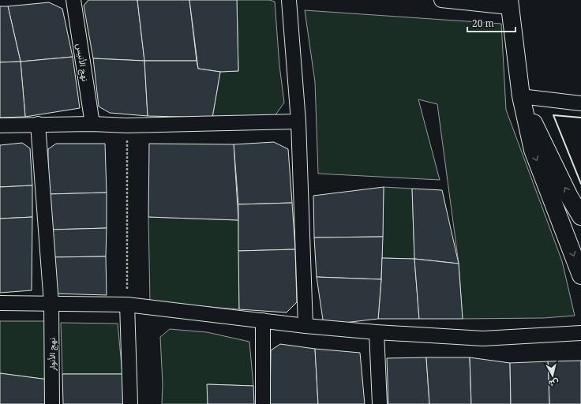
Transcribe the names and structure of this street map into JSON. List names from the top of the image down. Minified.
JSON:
{"streets":{"street":["نهج الأنيس","نهج الأنوار"]},"scale_bar":"20 m","north":"bottom"}
